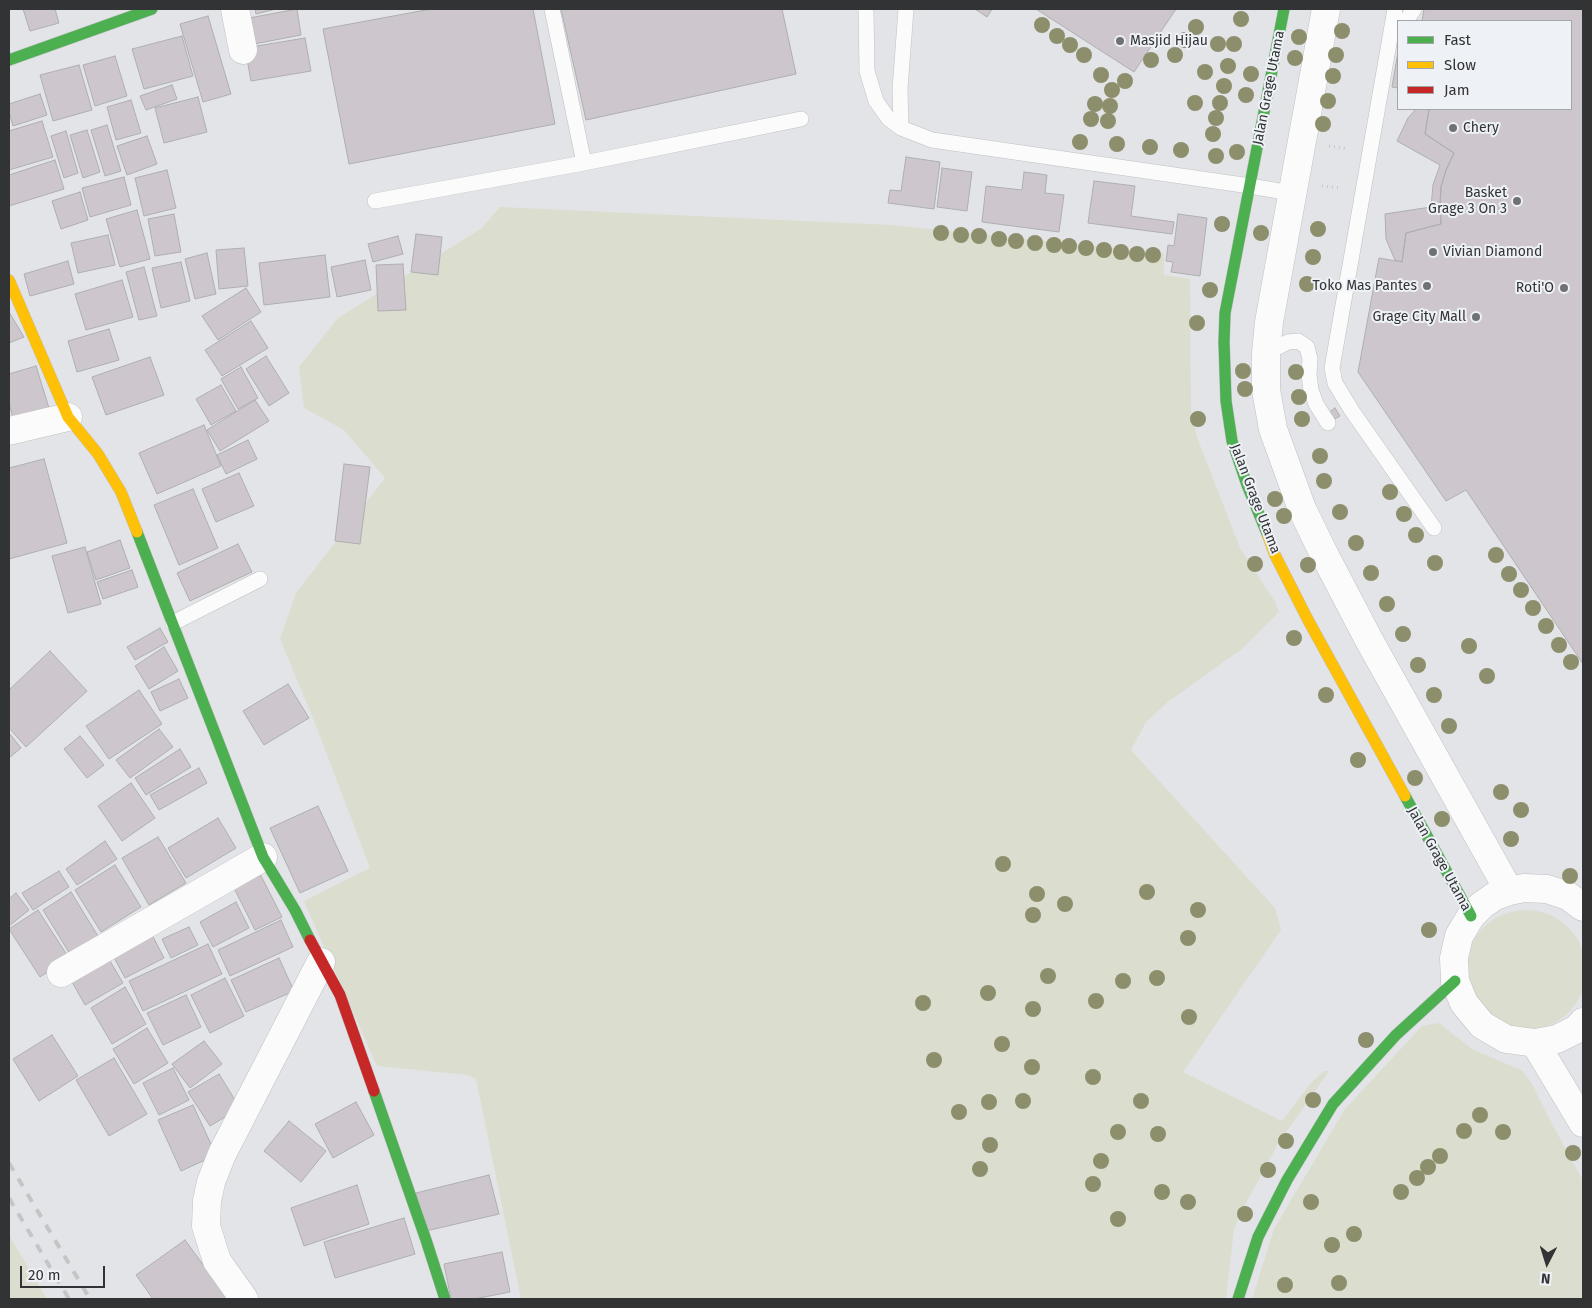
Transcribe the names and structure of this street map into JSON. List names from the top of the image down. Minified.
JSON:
{"streets":{"street":["Jalan Grage Utama"]},"places":["Masjid Hijau","Chery","Basket Grage 3 On 3","Vivian Diamond","Toko Mas Pantes","Roti'O","Grage City Mall"],"legend":["Fast","Slow","Jam"],"scale_bar":"20 m","north":"bottom"}
